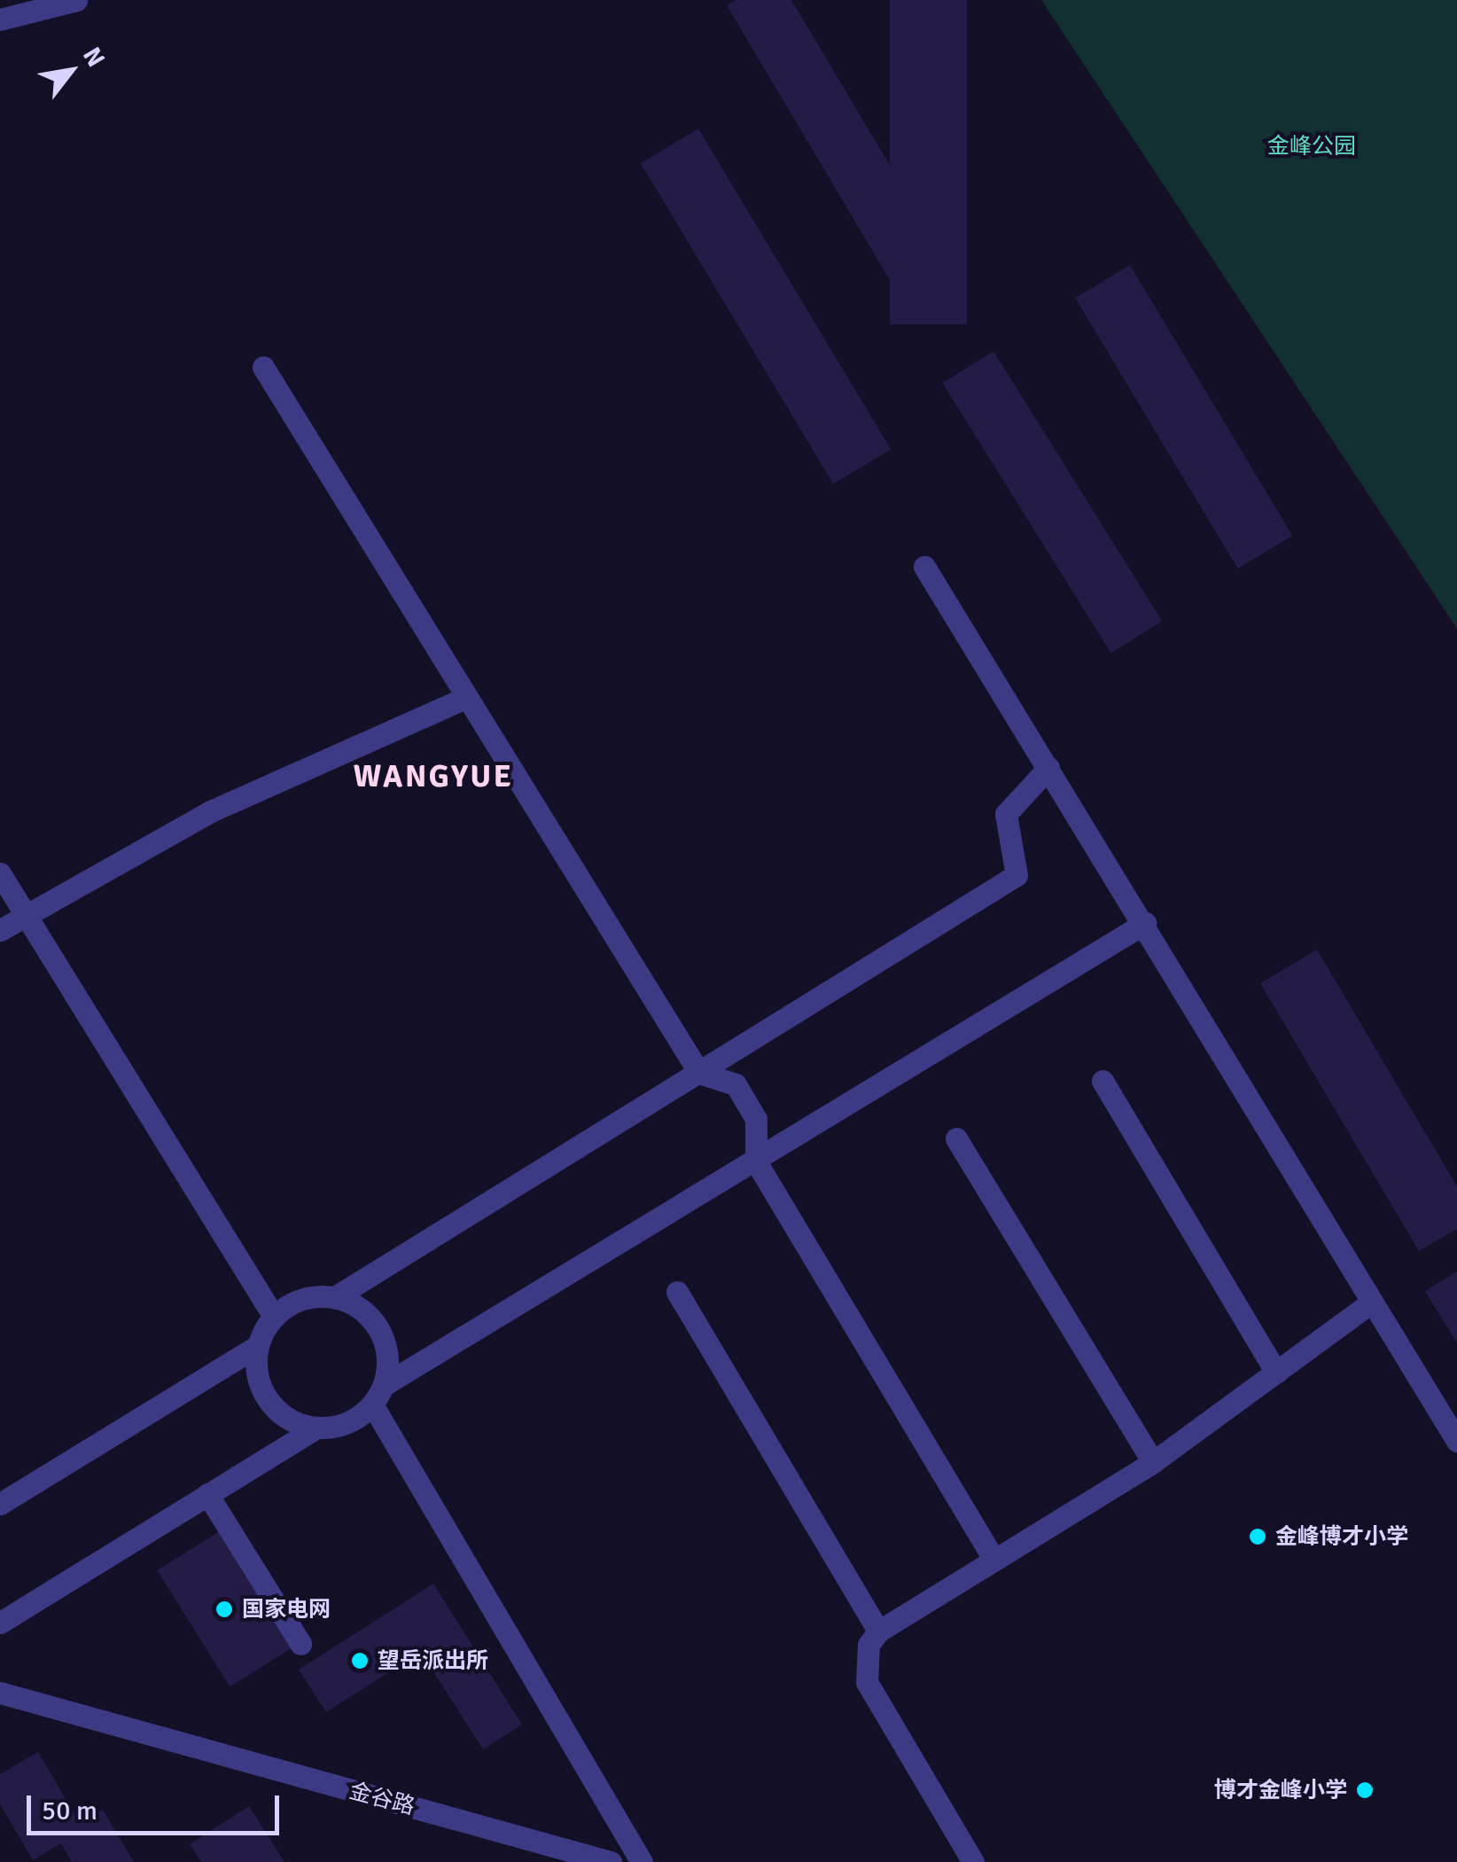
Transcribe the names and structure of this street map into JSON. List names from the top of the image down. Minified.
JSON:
{"streets":{"street":["金谷路"]},"districts":["WANGYUE"],"parks":["金峰公园"],"places":["金峰博才小学","国家电网","望岳派出所","博才金峰小学"],"scale_bar":"50 m","north":"top right"}
